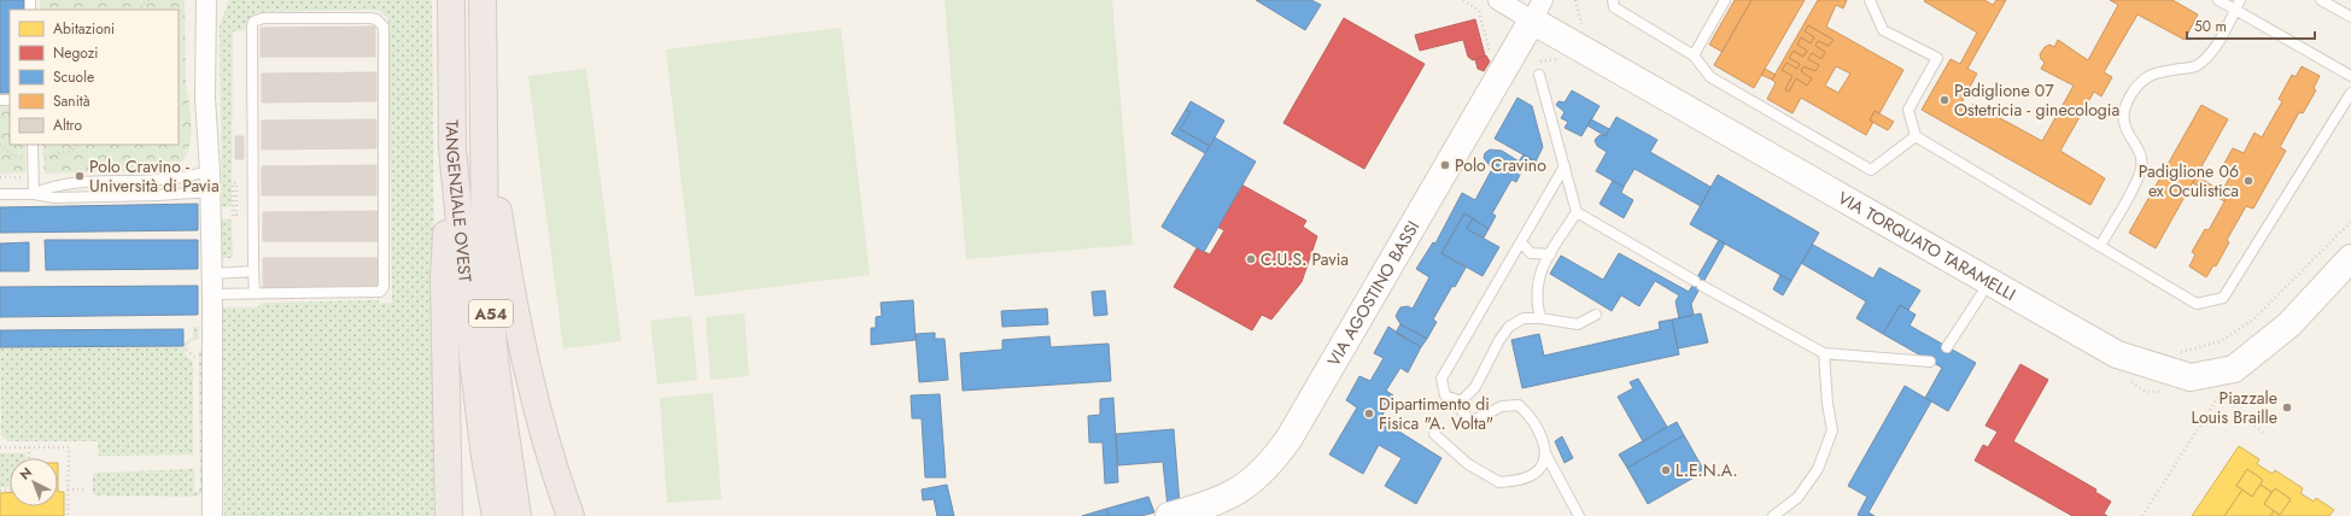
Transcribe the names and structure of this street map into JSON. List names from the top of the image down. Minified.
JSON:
{"streets":{"highway":["TANGENZIALE OVEST","A54"],"main road":["VIA TORQUATO TARAMELLI","VIA AGOSTINO BASSI"]},"crossings":[["VIA TORQUATO TARAMELLI","VIA AGOSTINO BASSI"]],"places":["Padiglione 07 Ostetricia - ginecologia","Polo Cravino","Polo Cravino - Università di Pavia","Padiglione 06 ex Oculistica","C.U.S. Pavia","Piazzale Louis Braille","Dipartimento di Fisica \"A. Volta\"","L.E.N.A."],"legend":["Abitazioni","Negozi","Scuole","Sanità","Altro"],"scale_bar":"50 m","north":"top left"}
